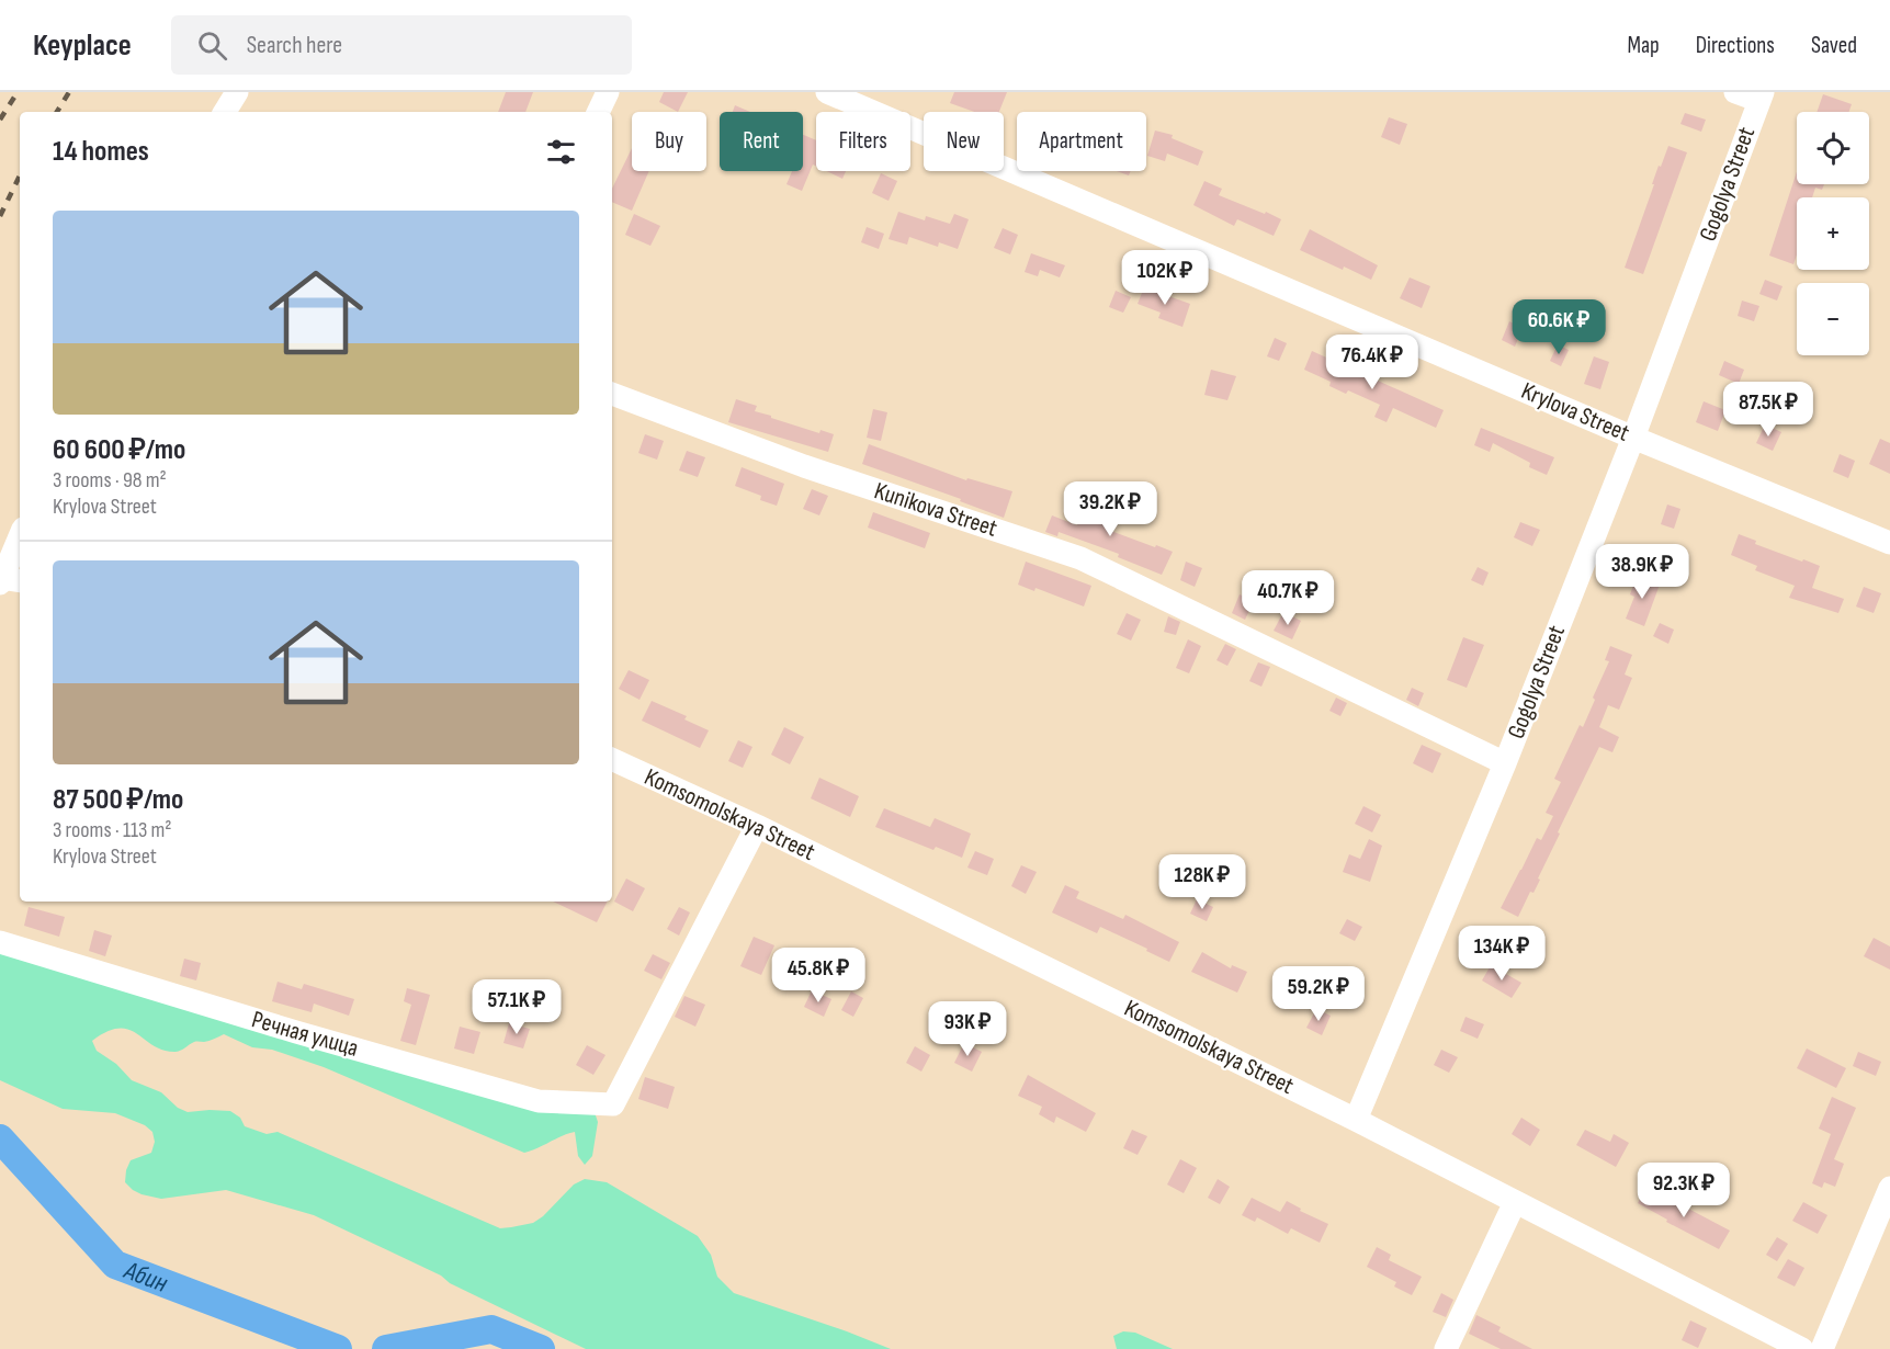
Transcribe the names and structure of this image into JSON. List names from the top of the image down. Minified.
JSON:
{"streets":{"street":["Gogolya Street","Krylova Street","Kunikova Street","Komsomolskaya Street","Речная улица"]},"crossings":[["Gogolya Street","Krylova Street"],["Gogolya Street","Kunikova Street"],["Gogolya Street","Komsomolskaya Street"],["Komsomolskaya Street","Речная улица"]],"water":["Абин"],"page":{"header":"Keyplace","search":"Search here","nav":["Map","Directions","Saved"],"map_buttons":["+","−"],"chip":["Buy","Rent","Filters","New","Apartment"],"heading":"14 homes","list":[{"name":"60 600 ₽/mo","note":"3 rooms · 98 m² · Krylova Street"},{"name":"87 500 ₽/mo","note":"3 rooms · 113 m² · Krylova Street"}],"price":["102K ₽","60.6K ₽","76.4K ₽","87.5K ₽","39.2K ₽","38.9K ₽","40.7K ₽","128K ₽","134K ₽","45.8K ₽","59.2K ₽","57.1K ₽","93K ₽","92.3K ₽"]}}
